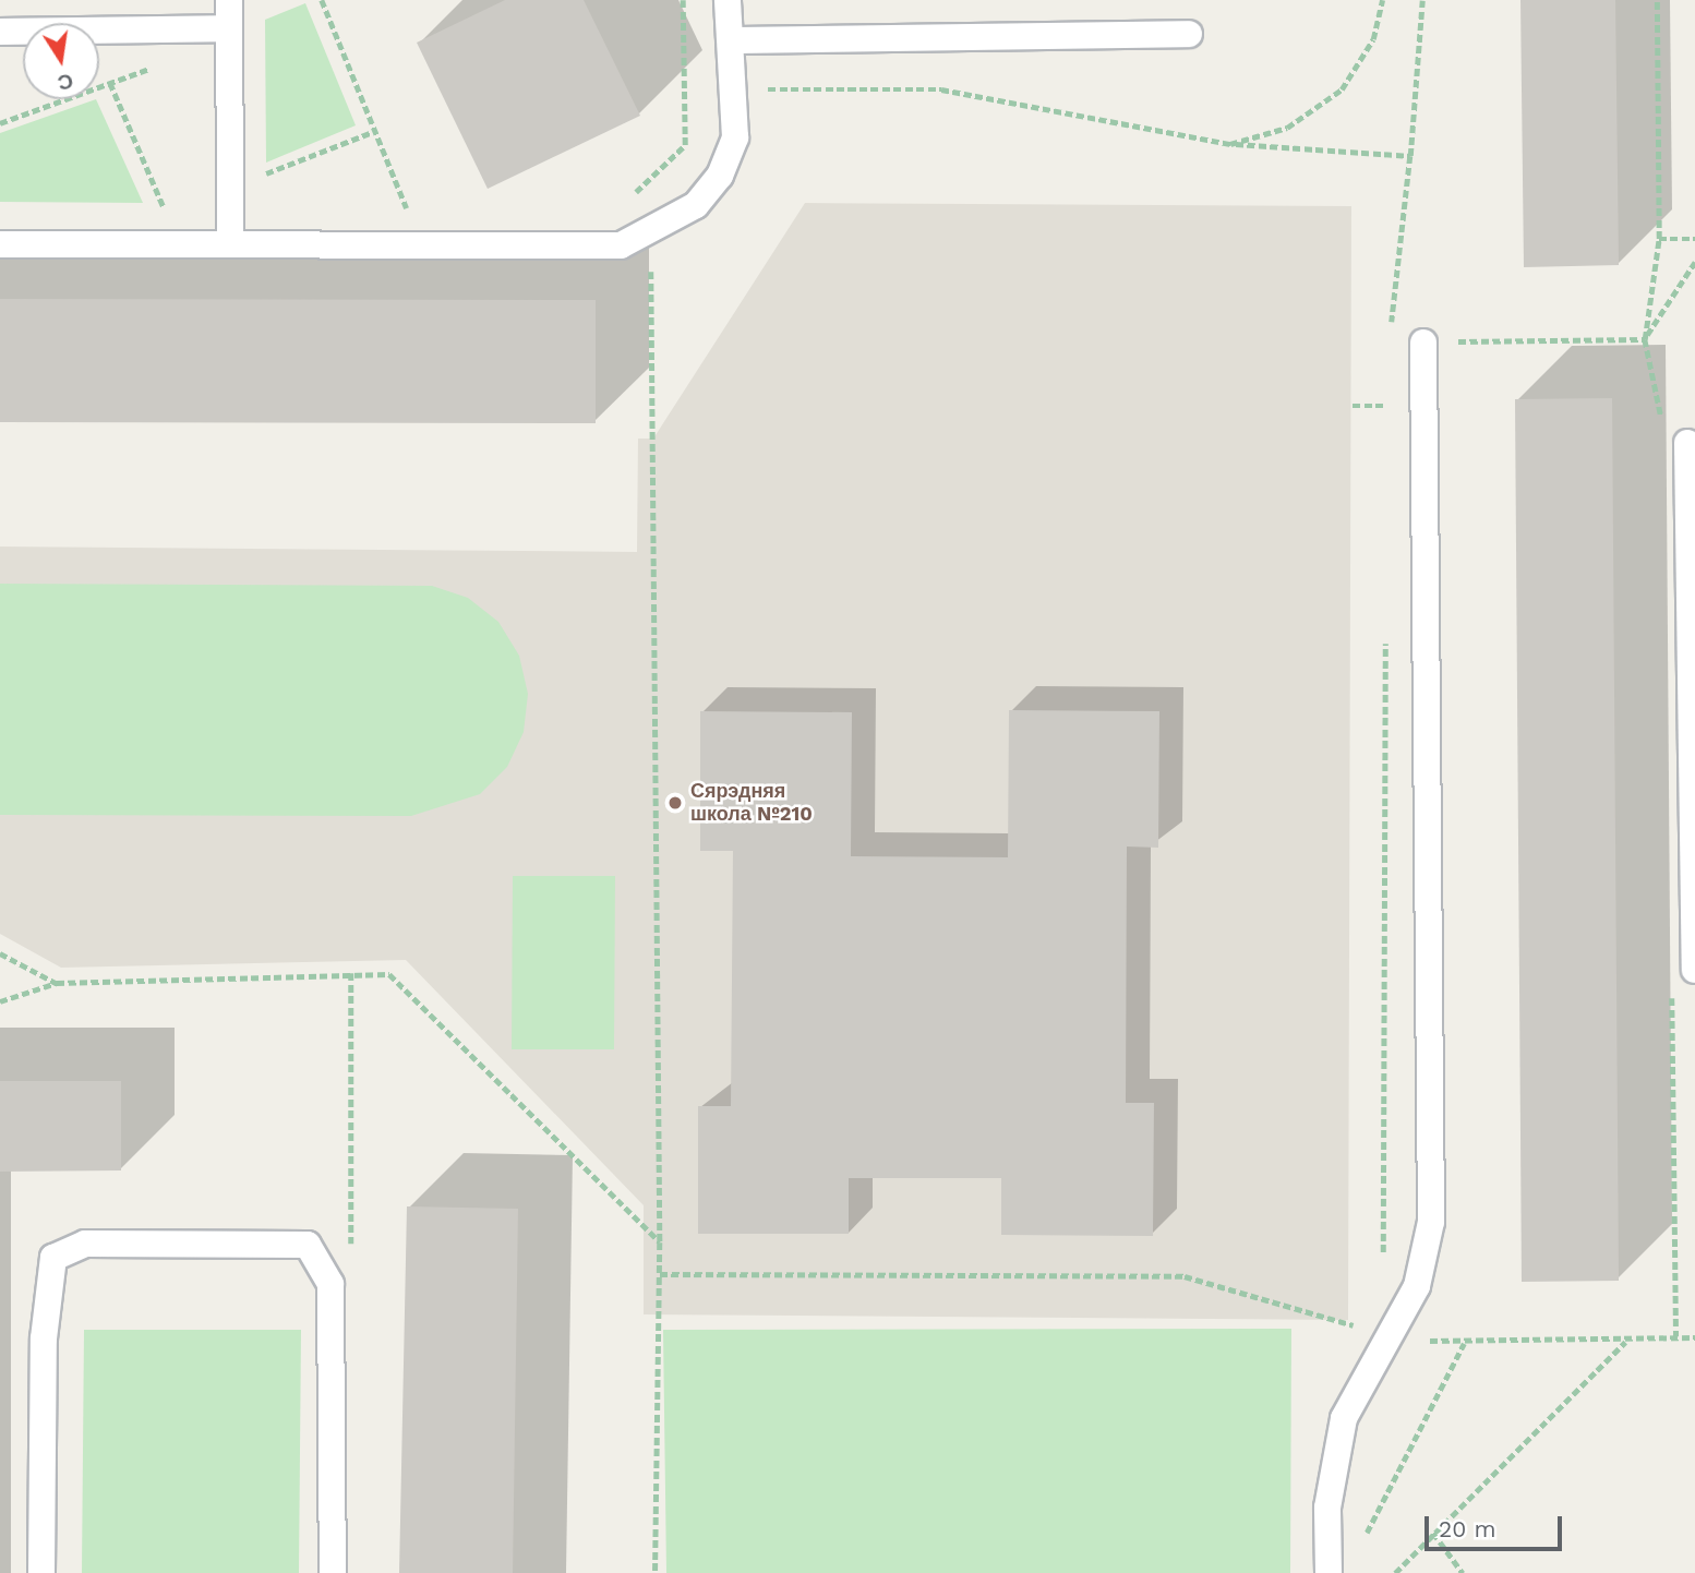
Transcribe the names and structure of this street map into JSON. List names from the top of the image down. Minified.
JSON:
{"places":["Сярэдняя школа №210"],"scale_bar":"20 m","north":"bottom"}
